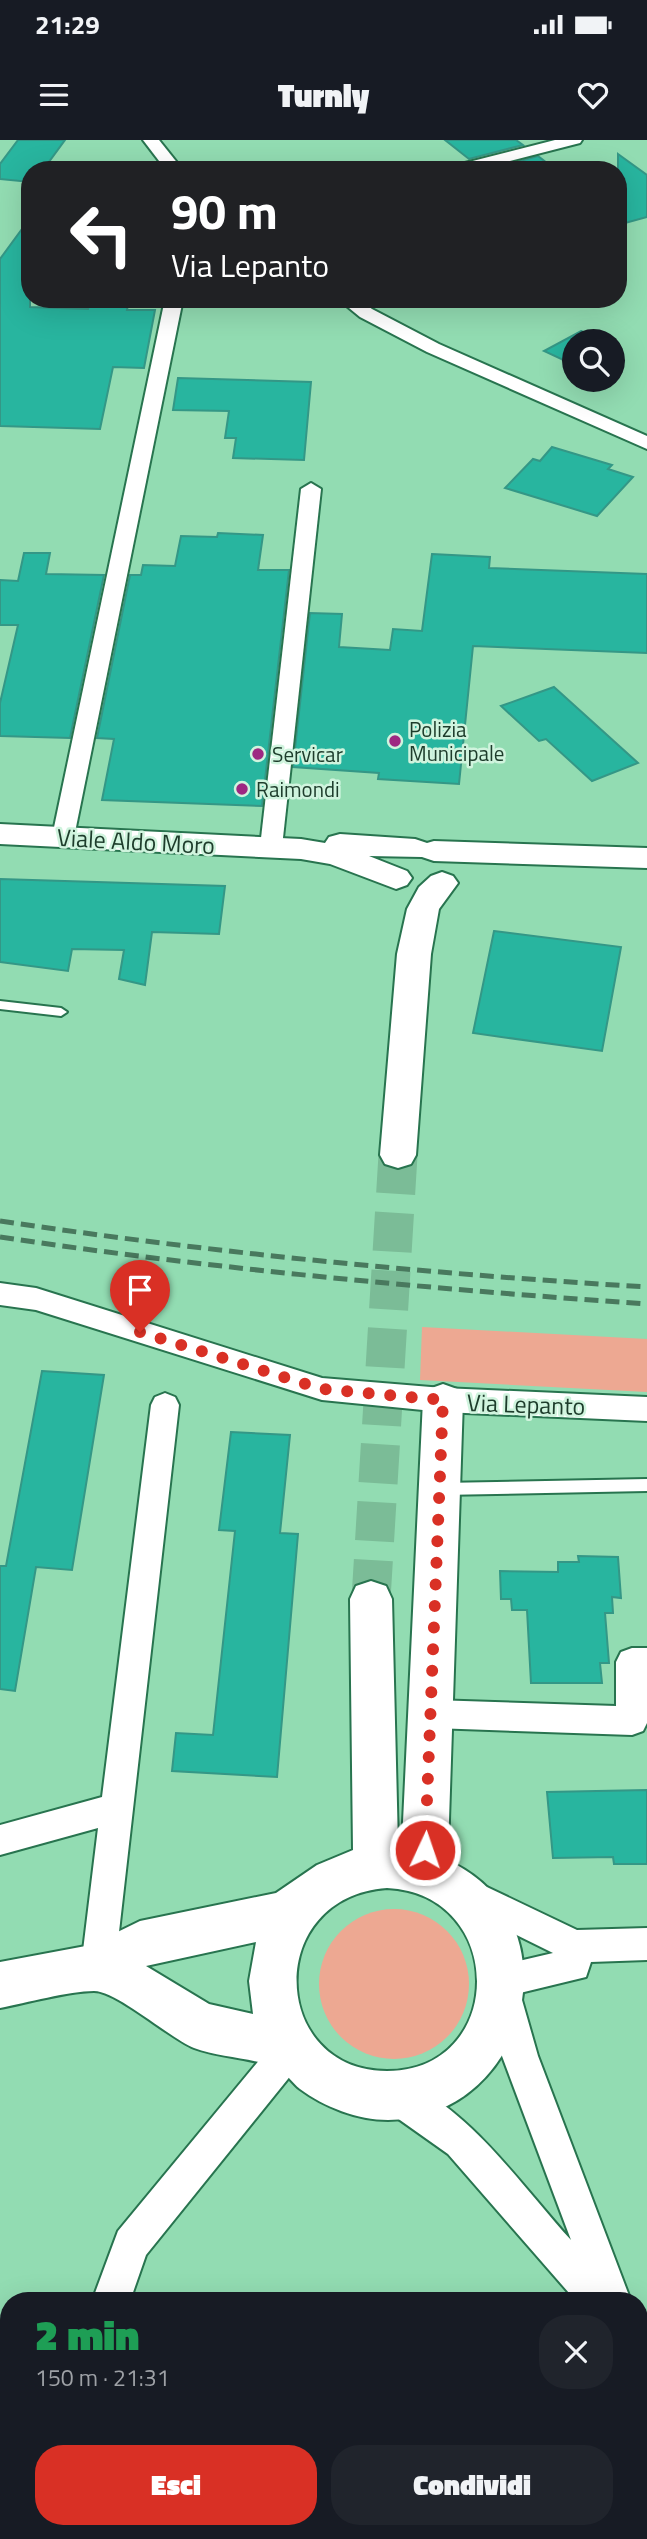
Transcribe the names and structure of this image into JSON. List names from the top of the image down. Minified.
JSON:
{"streets":{"street":["Viale Aldo Moro","Via Lepanto"]},"places":["Polizia Municipale","Servicar","Raimondi"],"page":{"status":"21:29","header":"Turnly","turn":["90 m","Via Lepanto"],"heading":["2 min","150 m · 21:31"],"buttons":["Esci","Condividi"]}}
